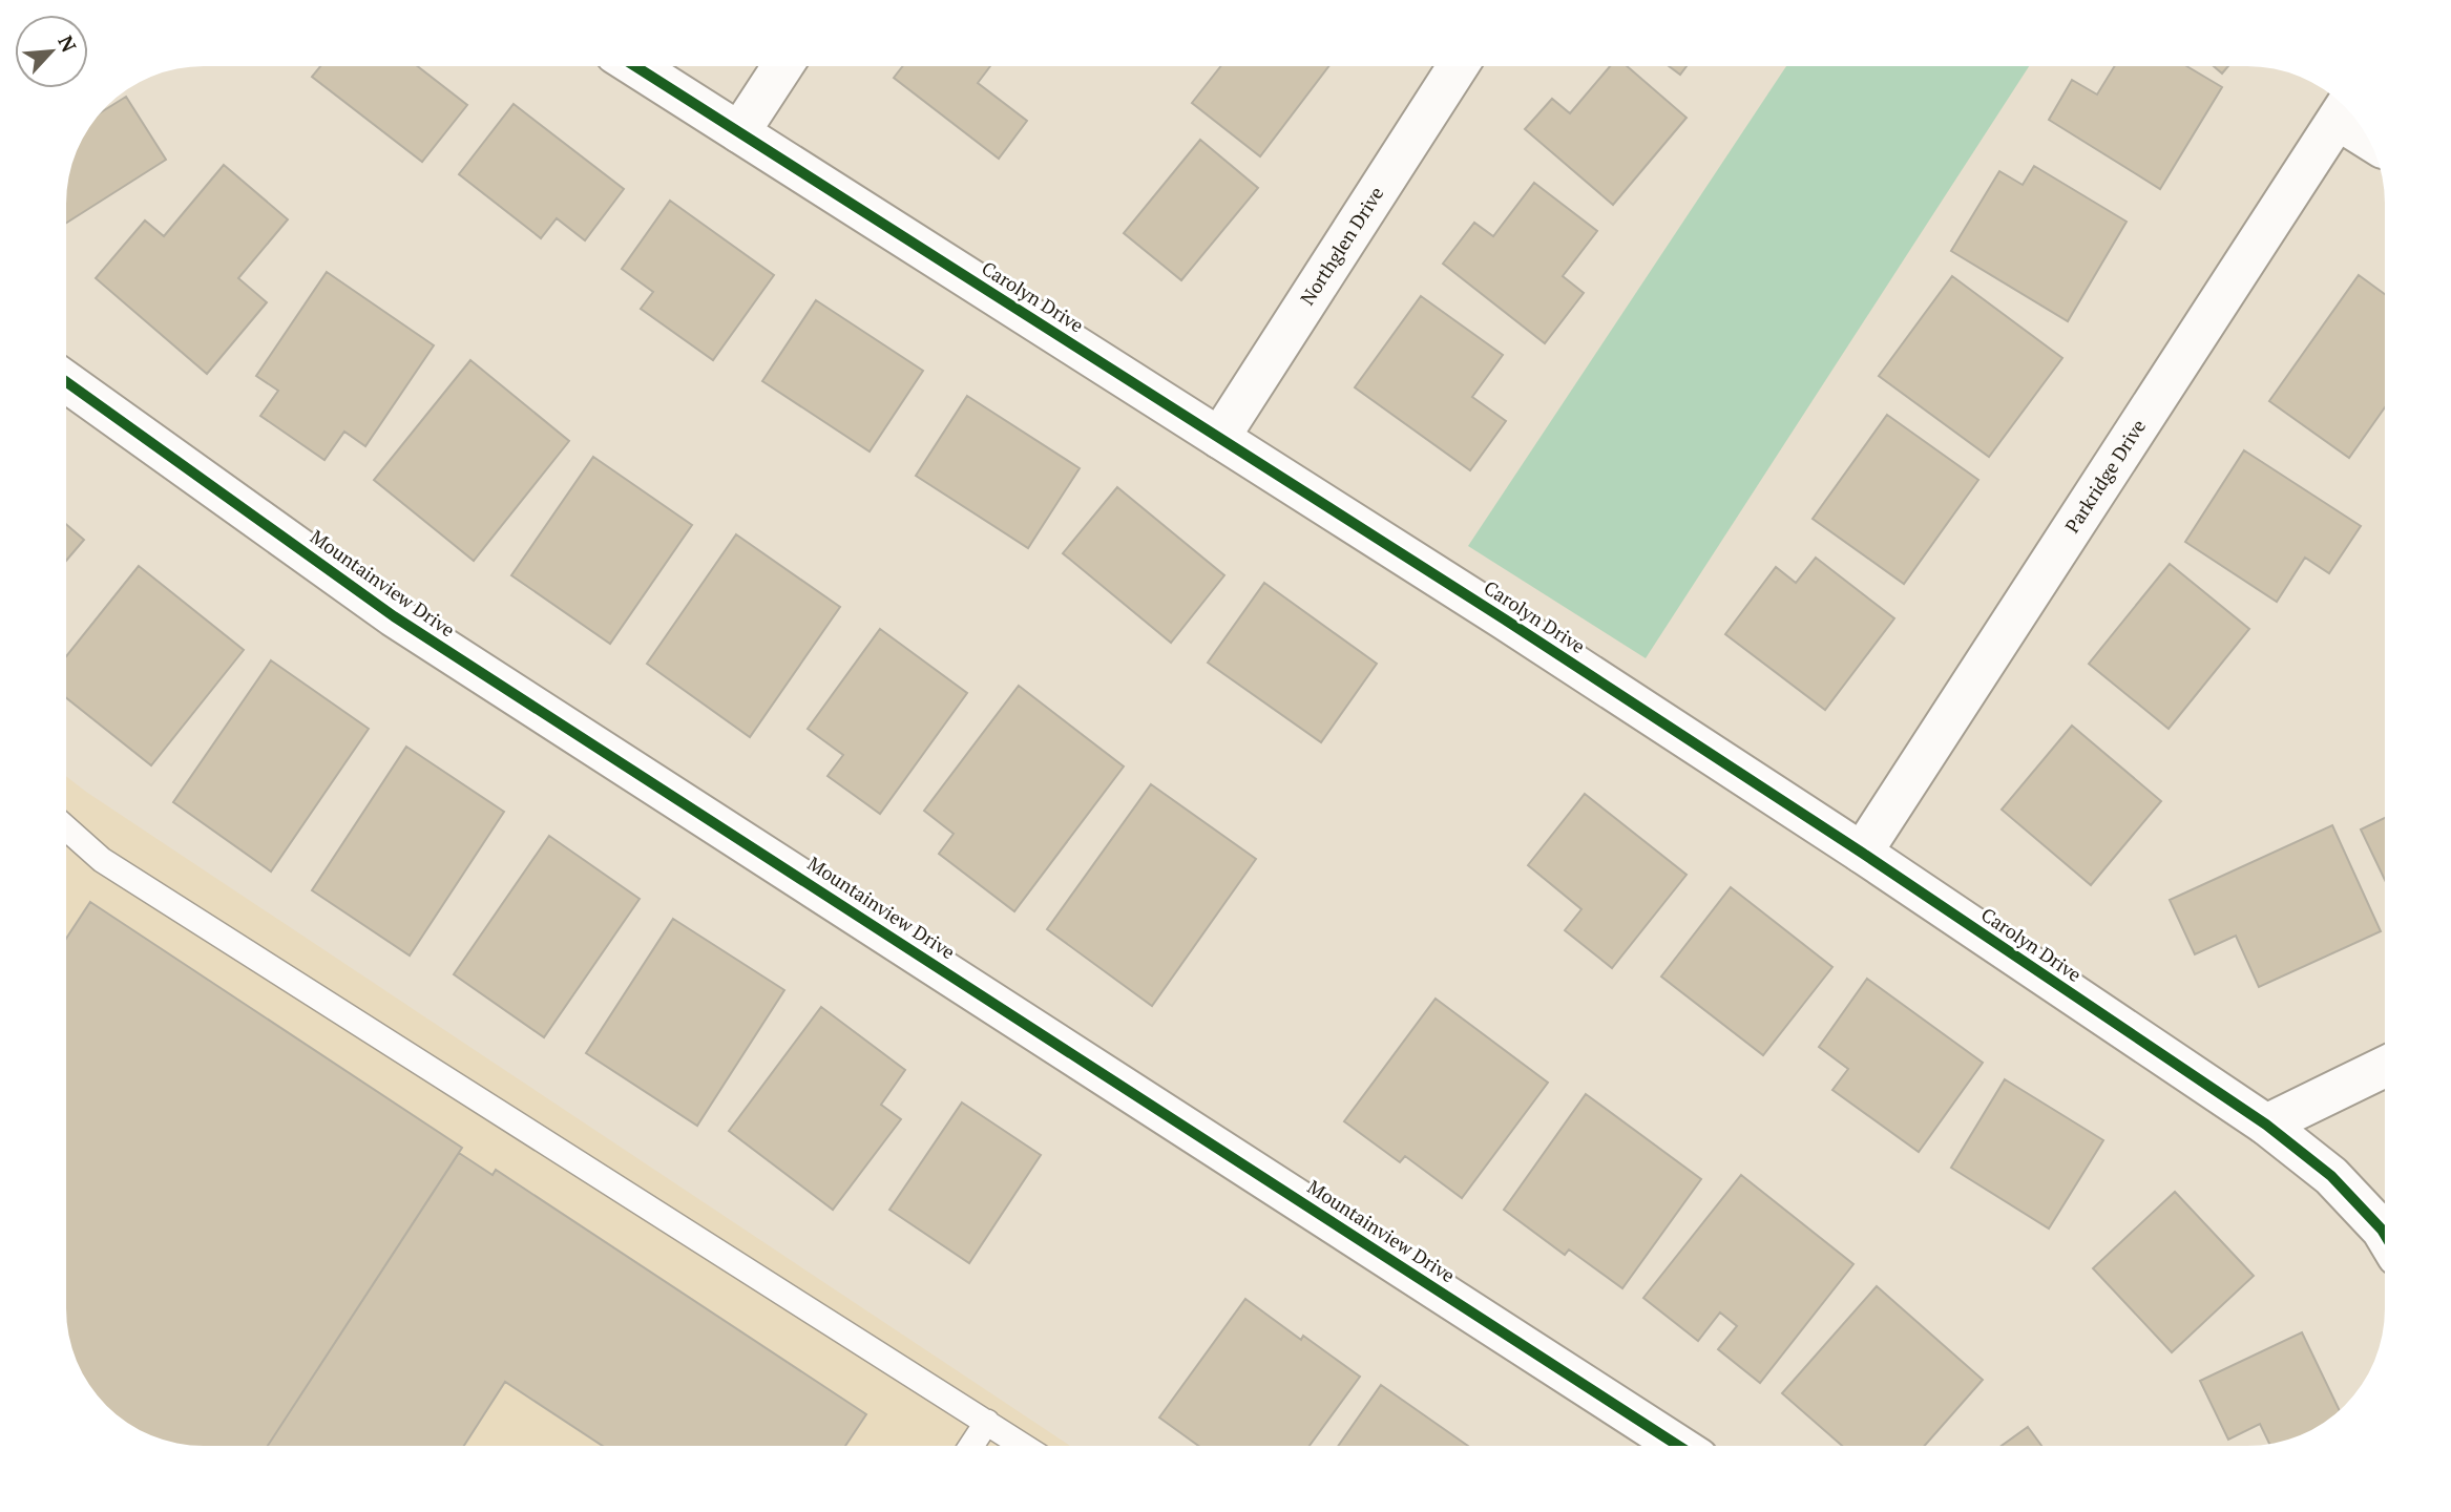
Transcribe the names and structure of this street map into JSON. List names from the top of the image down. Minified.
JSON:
{"streets":{"street":["Northglen Drive","Carolyn Drive","Parkridge Drive","Mountainview Drive"]},"crossings":[["Northglen Drive","Carolyn Drive"],["Carolyn Drive","Parkridge Drive"]],"north":"top right"}
